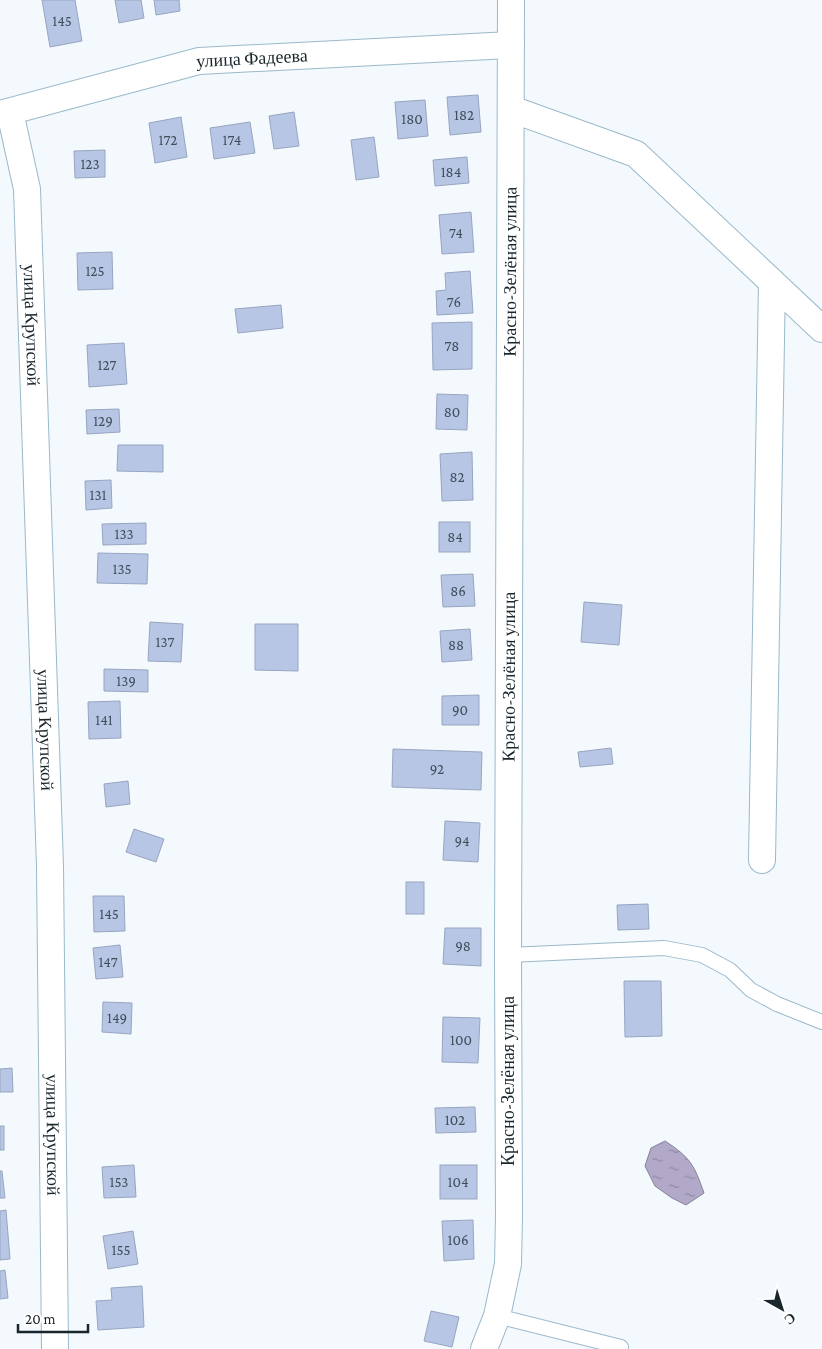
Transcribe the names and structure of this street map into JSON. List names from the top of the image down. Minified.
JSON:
{"streets":{"street":["улица Фадеева","Красно-Зелёная улица","улица Крупской"]},"crossings":[["улица Фадеева","Красно-Зелёная улица"],["улица Фадеева","улица Крупской"]],"house_numbers":["145","182","180","172","174","123","184","74","125","76","78","127","80","129","82","131","133","84","135","86","137","88","139","90","141","92","94","145","98","147","149","100","102","153","104","106","155"],"scale_bar":"20 m","north":"bottom right"}
